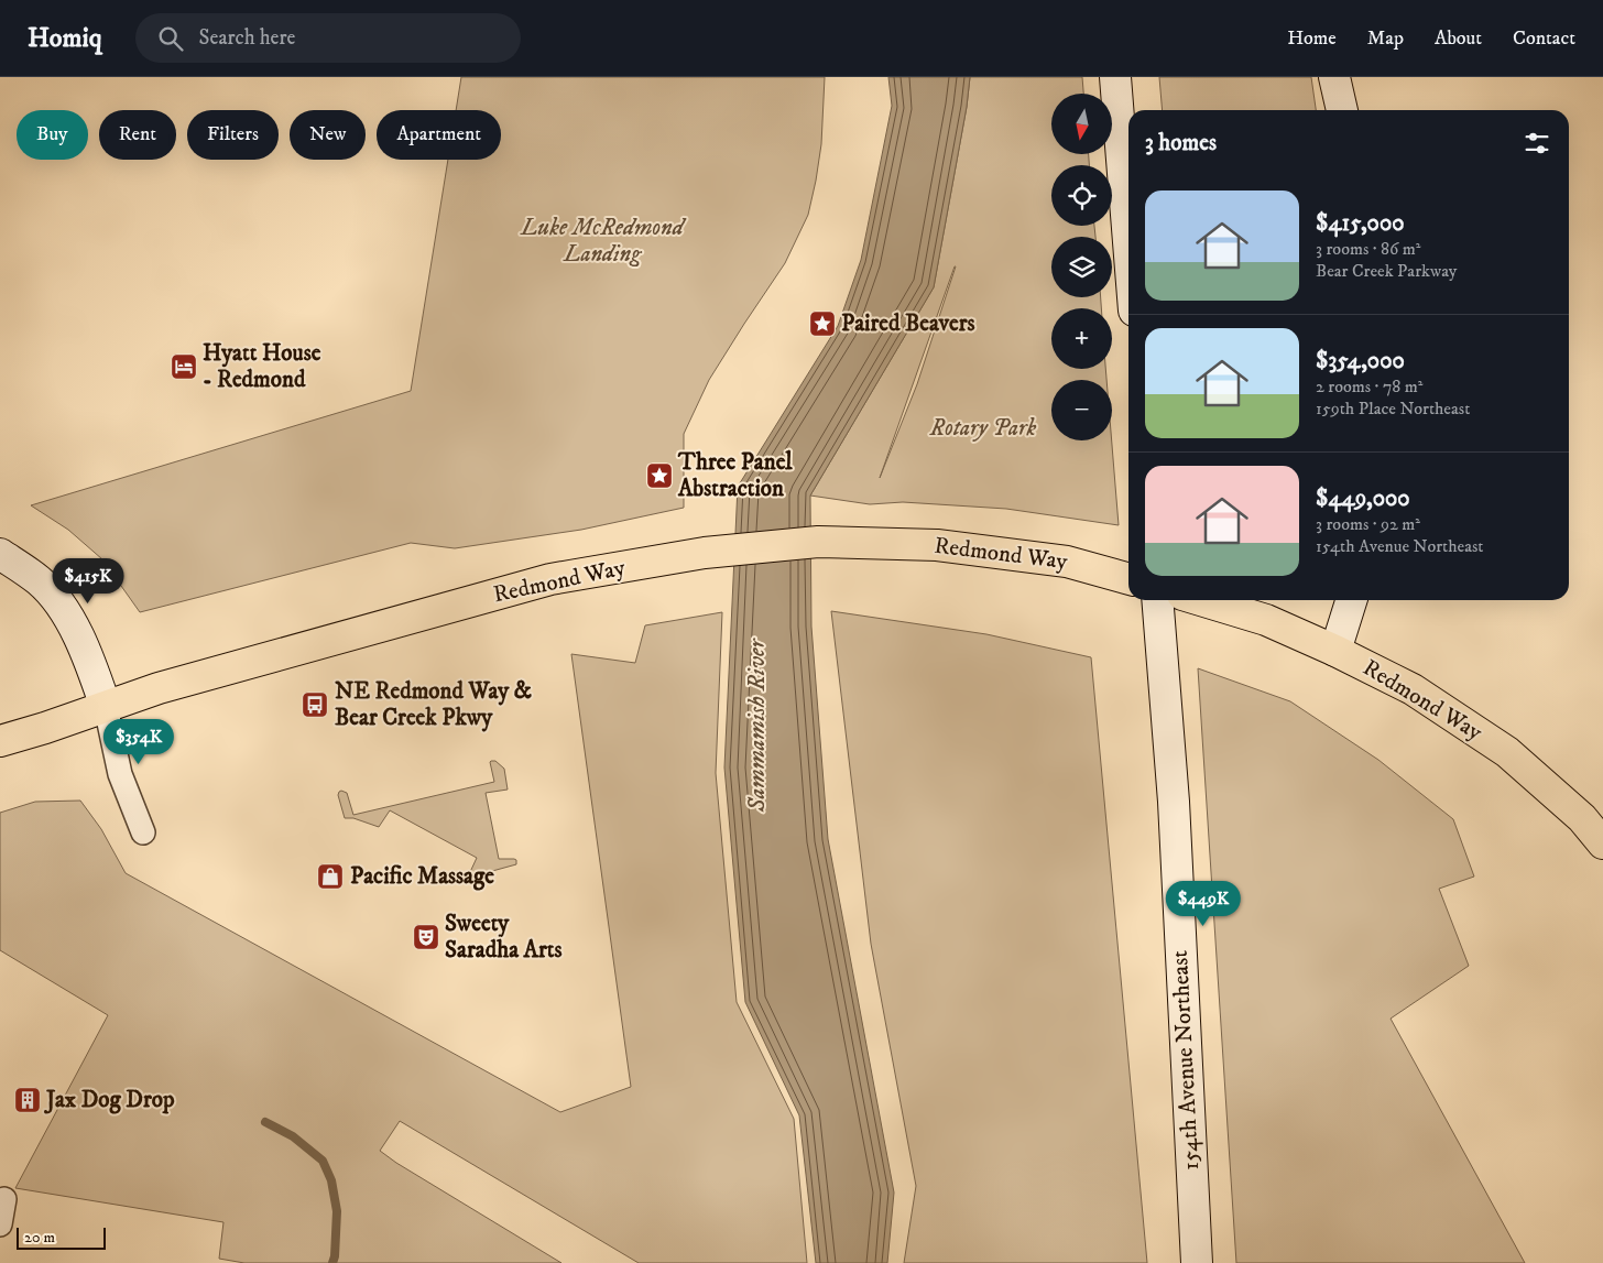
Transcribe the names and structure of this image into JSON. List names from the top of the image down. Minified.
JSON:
{"streets":{"main road":["Redmond Way","154th Avenue Northeast"]},"water":["Sammamish River"],"parks":["Luke McRedmond Landing","Rotary Park"],"places":{"place":["Paired Beavers","Three Panel Abstraction"],"hotel":["Hyatt House - Redmond"],"bus stop":["NE Redmond Way & Bear Creek Pkwy"],"shop":["Pacific Massage"],"theatre":["Sweety Saradha Arts"],"building":["Jax Dog Drop"]},"scale_bar":"20 m","north":"bottom","page":{"header":"Homiq","search":"Search here","nav":["Home","Map","About","Contact"],"map_buttons":["+","−"],"chip":["Buy","Rent","Filters","New","Apartment"],"heading":"3 homes","list":[{"name":"$415,000","note":"3 rooms · 86 m² · Bear Creek Parkway"},{"name":"$354,000","note":"2 rooms · 78 m² · 159th Place Northeast"},{"name":"$449,000","note":"3 rooms · 92 m² · 154th Avenue Northeast"}],"price":["$415K","$354K","$449K"],"scale":"20 m"}}
